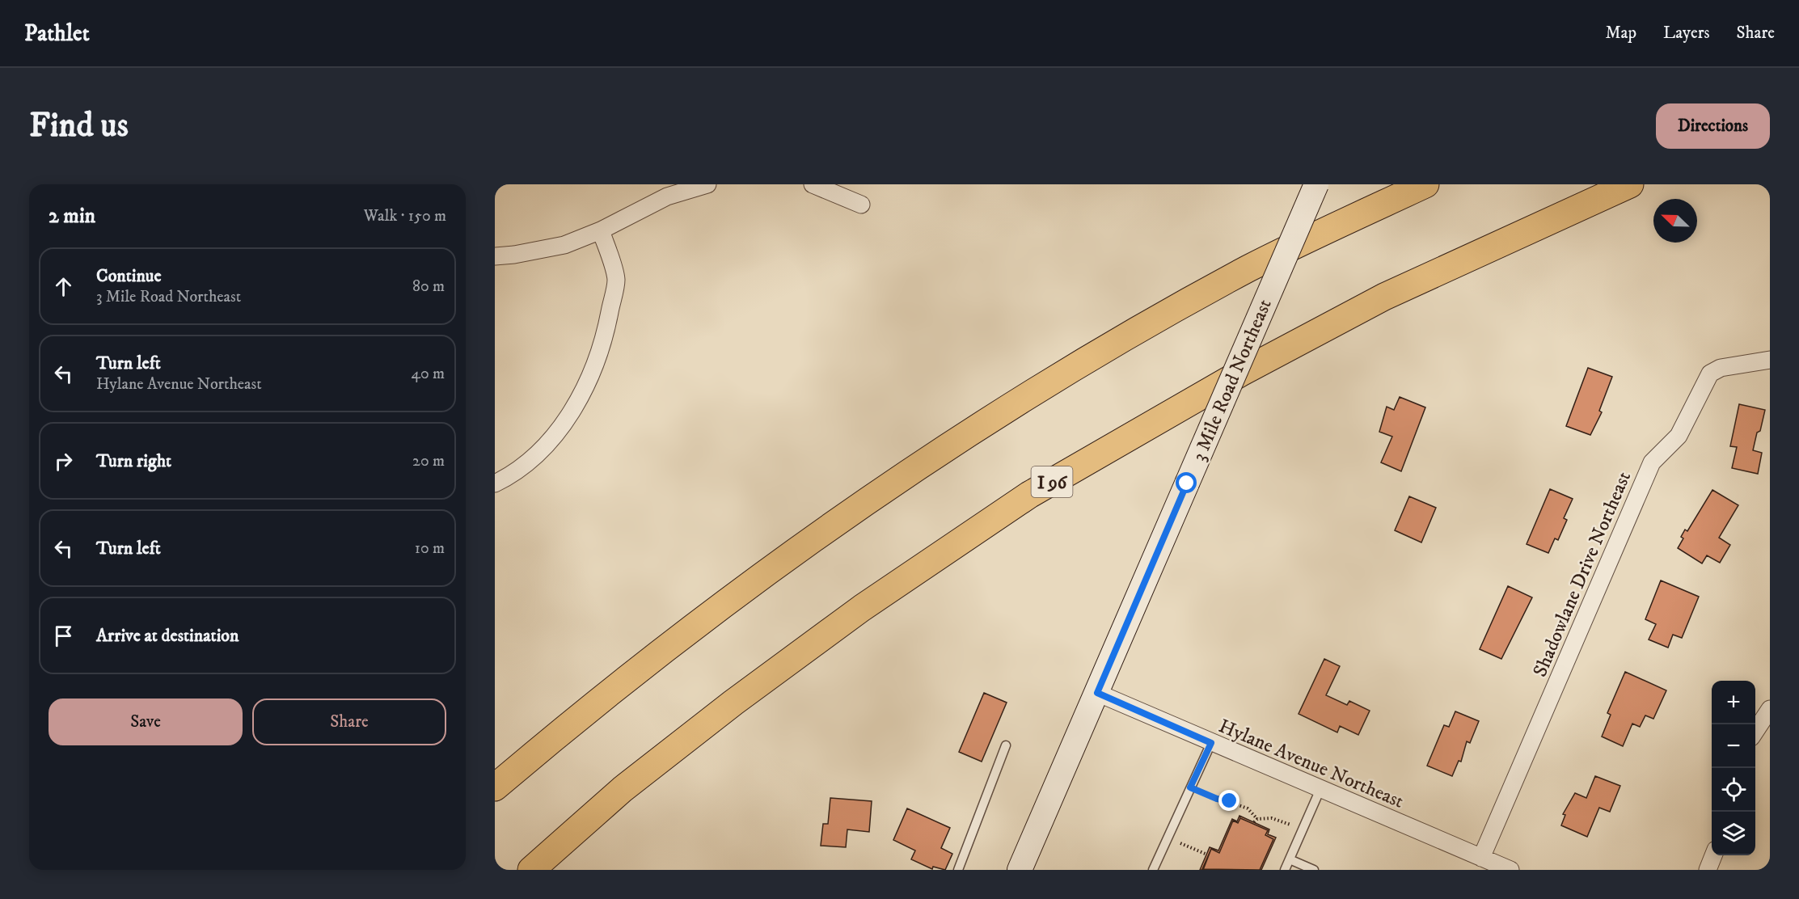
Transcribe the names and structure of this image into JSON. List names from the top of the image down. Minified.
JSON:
{"streets":{"highway":["I 96"],"main road":["3 Mile Road Northeast"],"street":["Shadowlane Drive Northeast","Hylane Avenue Northeast"]},"crossings":[["3 Mile Road Northeast","Hylane Avenue Northeast"],["Shadowlane Drive Northeast","Hylane Avenue Northeast"]],"north":"top left","page":{"header":"Pathlet","nav":["Map","Layers","Share"],"buttons":["Directions",["Save","Share"]],"title":"Find us","heading":["2 min","Walk · 150 m"],"list":[["Continue","3 Mile Road Northeast","80 m"],["Turn left","Hylane Avenue Northeast","40 m"],["Turn right","20 m"],["Turn left","10 m"],"Arrive at destination"],"map_buttons":["+","−"]}}
